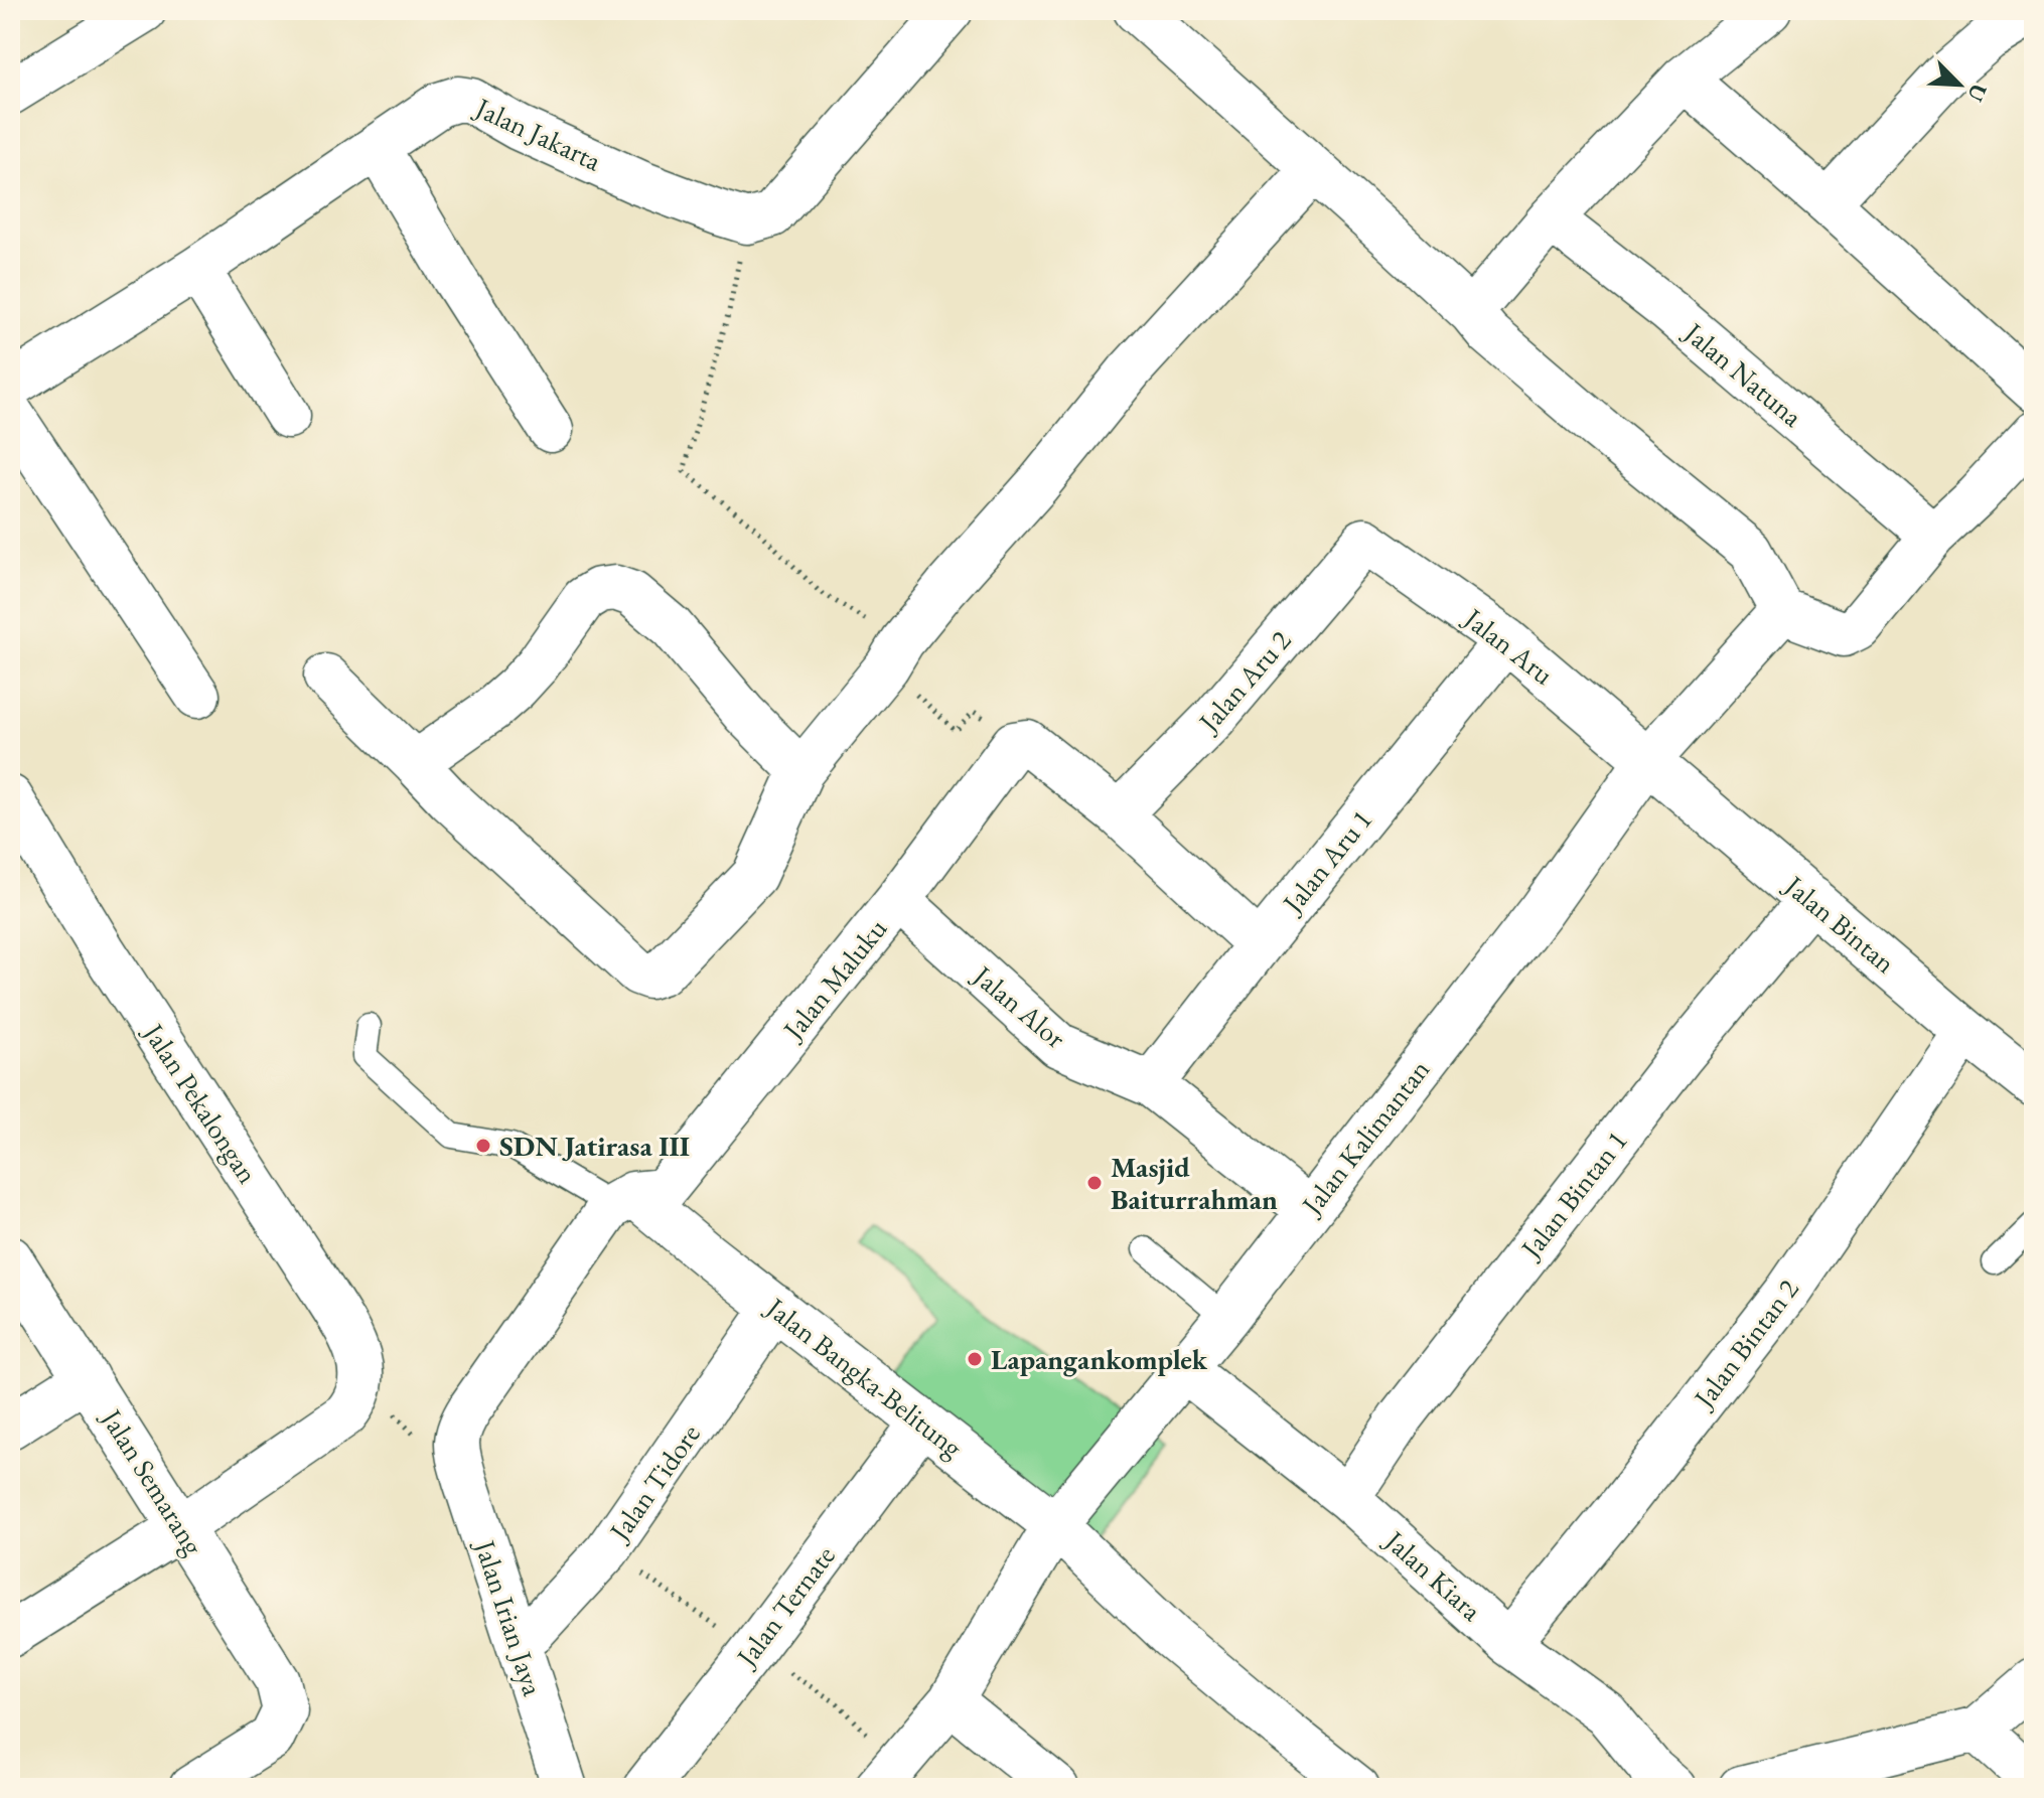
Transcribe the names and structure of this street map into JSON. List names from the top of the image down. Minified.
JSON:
{"streets":{"street":["Jalan Jakarta","Jalan Natuna","Jalan Aru","Jalan Aru 2","Jalan Aru 1","Jalan Bintan","Jalan Maluku","Jalan Alor","Jalan Pekalongan","Jalan Kalimantan","Jalan Bintan 1","Jalan Bintan 2","Jalan Bangka-Belitung","Jalan Semarang","Jalan Tidore","Jalan Kiara","Jalan Ternate","Jalan Irian Jaya"]},"crossings":[["Jalan Aru","Jalan Aru 2"],["Jalan Aru","Jalan Aru 1"],["Jalan Aru","Jalan Bintan"],["Jalan Aru","Jalan Kalimantan"],["Jalan Aru 1","Jalan Alor"],["Jalan Bintan","Jalan Kalimantan"],["Jalan Bintan","Jalan Bintan 1"],["Jalan Bintan","Jalan Bintan 2"],["Jalan Maluku","Jalan Alor"],["Jalan Maluku","Jalan Bangka-Belitung"],["Jalan Maluku","Jalan Irian Jaya"],["Jalan Alor","Jalan Kalimantan"],["Jalan Kalimantan","Jalan Bangka-Belitung"],["Jalan Kalimantan","Jalan Kiara"],["Jalan Bintan 1","Jalan Kiara"],["Jalan Bintan 2","Jalan Kiara"],["Jalan Bangka-Belitung","Jalan Tidore"],["Jalan Bangka-Belitung","Jalan Ternate"],["Jalan Tidore","Jalan Irian Jaya"]],"places":["SDN Jatirasa III","Masjid Baiturrahman","Lapangankomplek"],"north":"bottom right"}
